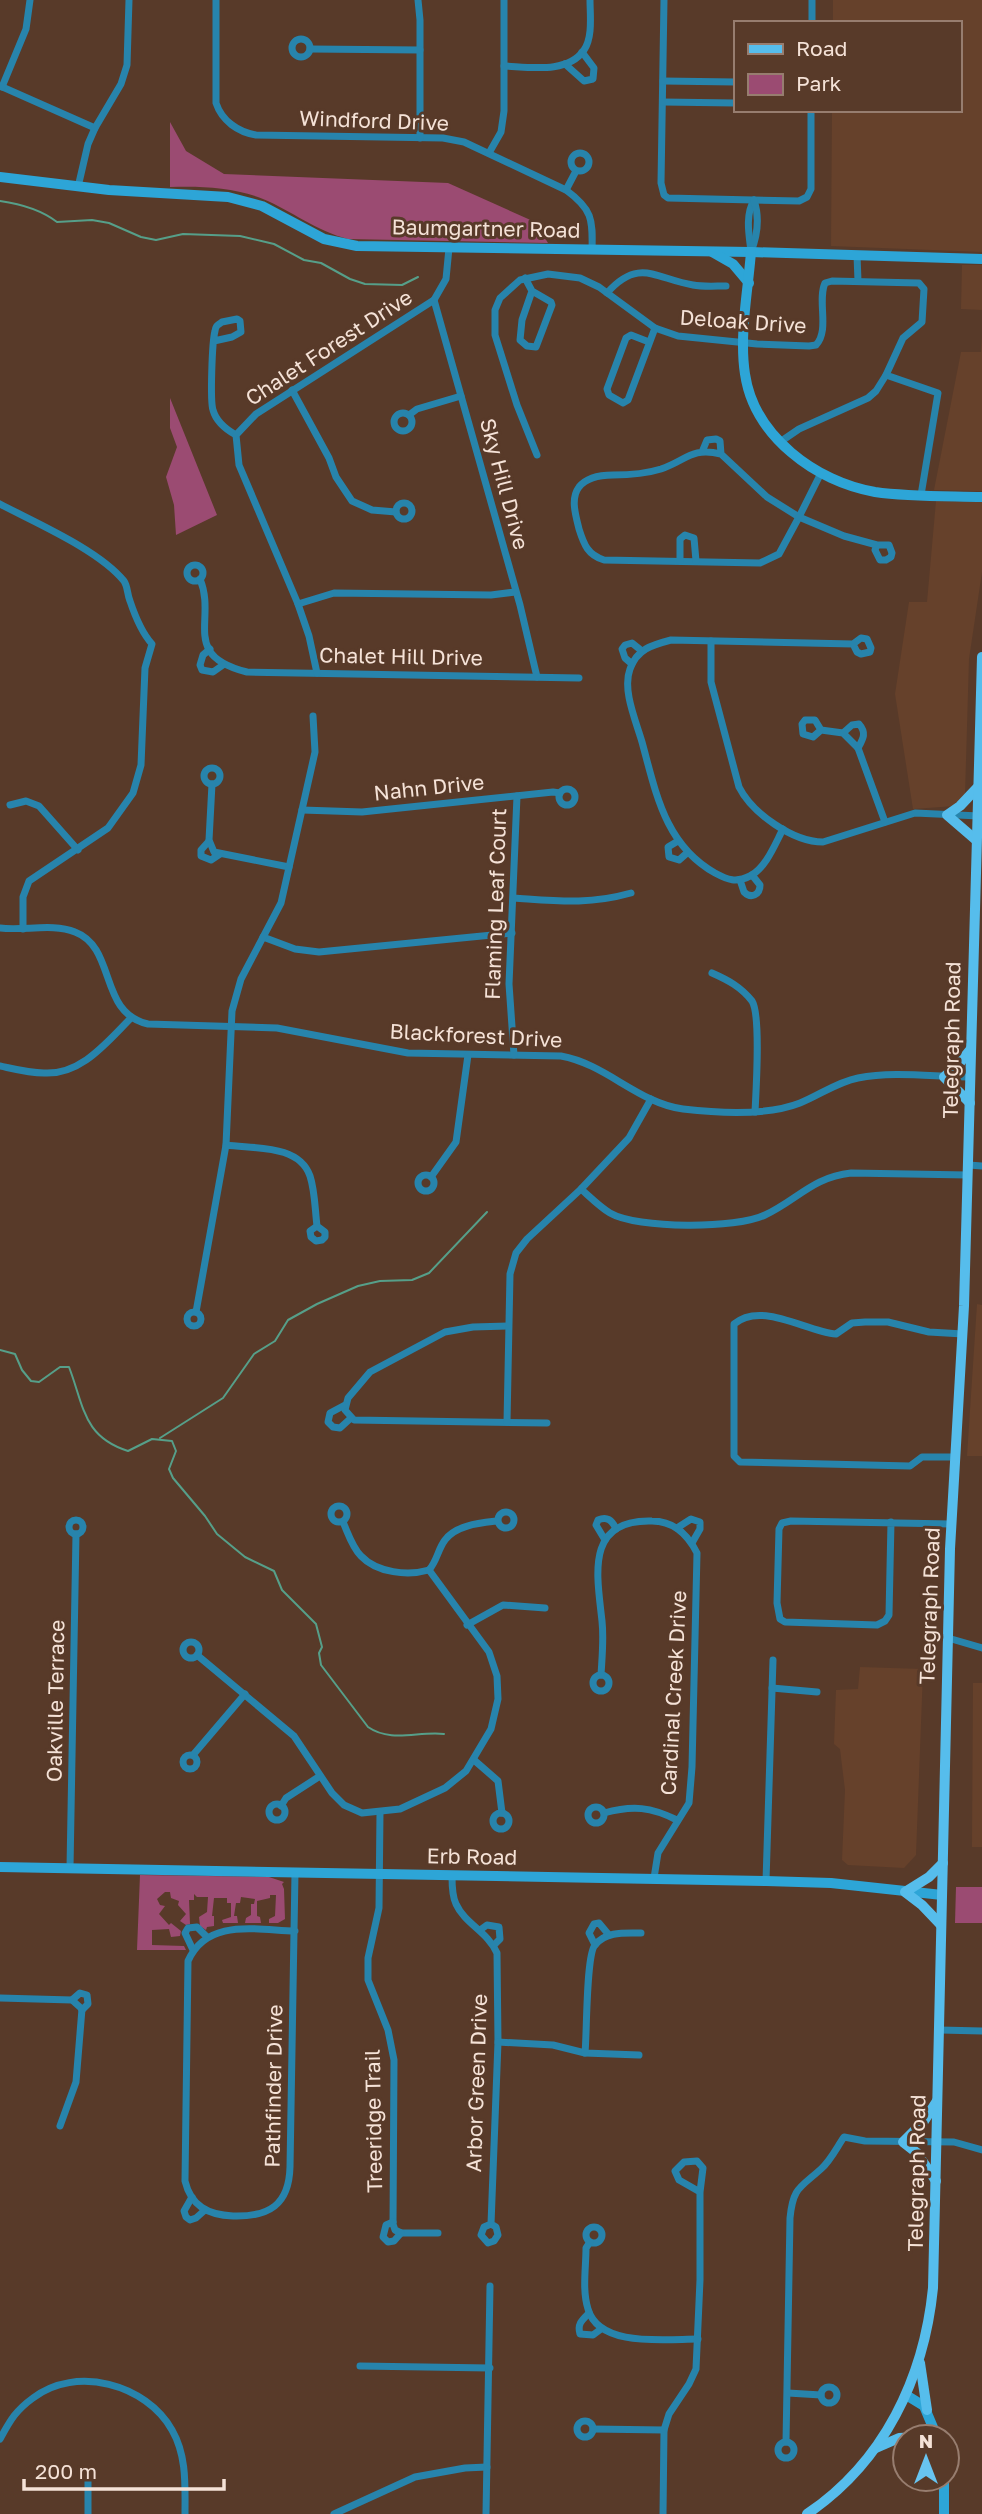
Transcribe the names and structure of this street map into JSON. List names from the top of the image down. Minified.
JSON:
{"streets":{"main road":["Telegraph Road"],"street":["Windford Drive","Baumgartner Road","Deloak Drive","Chalet Forest Drive","Sky Hill Drive","Chalet Hill Drive","Nahn Drive","Flaming Leaf Court","Blackforest Drive","Cardinal Creek Drive","Oakville Terrace","Erb Road","Arbor Green Drive","Pathfinder Drive","Treeridge Trail"]},"crossings":[["Windford Drive","Baumgartner Road"],["Baumgartner Road","Chalet Forest Drive"],["Chalet Forest Drive","Sky Hill Drive"],["Chalet Forest Drive","Chalet Hill Drive"],["Sky Hill Drive","Chalet Hill Drive"],["Nahn Drive","Flaming Leaf Court"],["Flaming Leaf Court","Blackforest Drive"],["Blackforest Drive","Telegraph Road"],["Telegraph Road","Erb Road"],["Cardinal Creek Drive","Erb Road"],["Oakville Terrace","Erb Road"],["Erb Road","Arbor Green Drive"],["Erb Road","Pathfinder Drive"],["Erb Road","Treeridge Trail"]],"legend":["Road","Park"],"scale_bar":"200 m","north":"top"}
